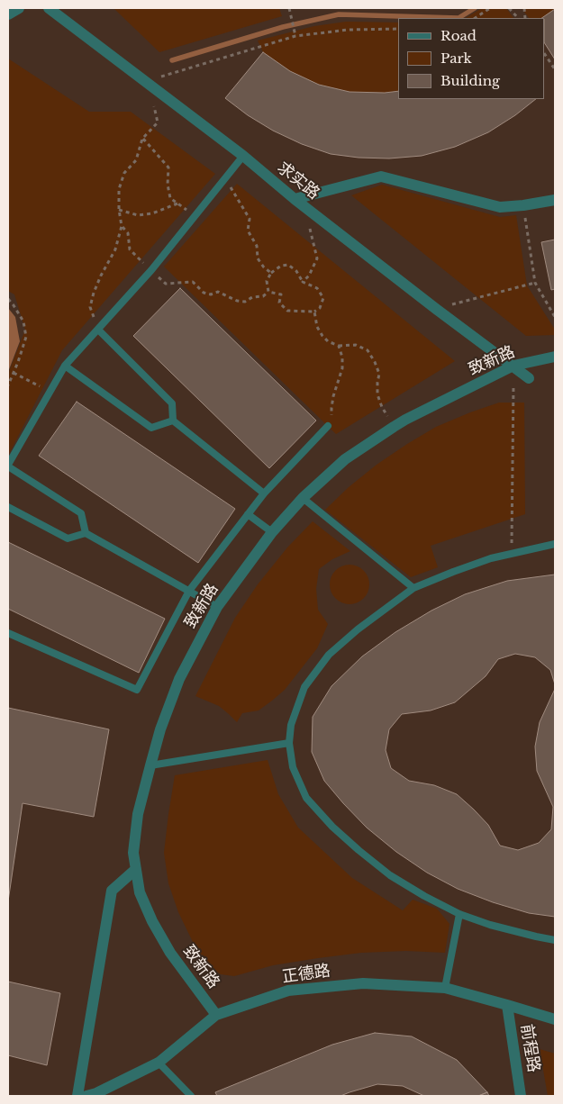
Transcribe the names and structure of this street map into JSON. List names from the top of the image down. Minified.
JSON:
{"streets":{"street":["求实路","致新路","正德路","前程路"]},"crossings":[["求实路","致新路"],["致新路","正德路"],["正德路","前程路"]],"legend":["Road","Park","Building"]}
